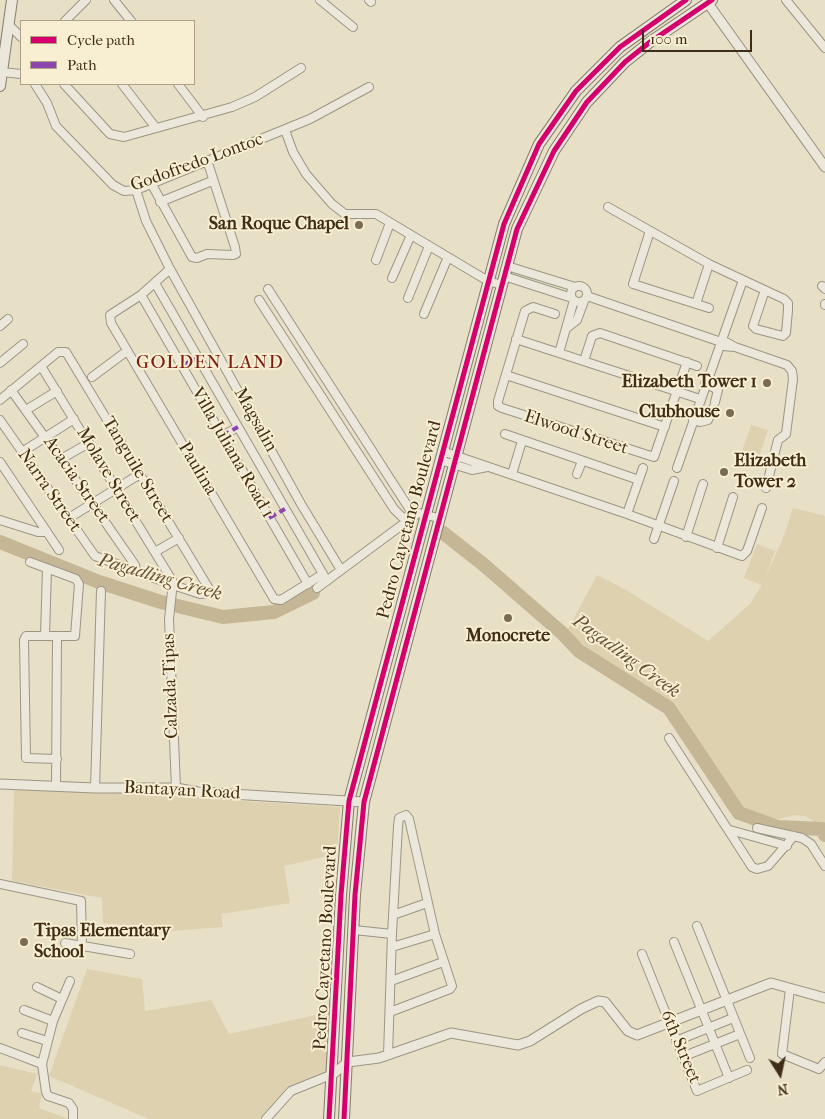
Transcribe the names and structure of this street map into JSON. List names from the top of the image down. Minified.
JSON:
{"streets":{"main road":["Pedro Cayetano Boulevard"],"street":["Godofredo Lontoc","Magsalin","Elwood Street","Villa Juliana Road 1","Paulina","Tanguile Street","Molave Street","Acacia Street","Narra Street","Calzada Tipas","Bantayan Road","6th Street"]},"crossings":[["Godofredo Lontoc","Magsalin"],["Villa Juliana Road 1","Paulina"],["Tanguile Street","Molave Street"],["Tanguile Street","Narra Street"],["Molave Street","Narra Street"],["Molave Street","Calzada Tipas"],["Acacia Street","Narra Street"],["Narra Street","Calzada Tipas"],["Pedro Cayetano Boulevard","Bantayan Road"],["Calzada Tipas","Bantayan Road"]],"districts":["GOLDEN LAND"],"water":["Pagadling Creek"],"places":["San Roque Chapel","Elizabeth Tower 1","Clubhouse","Elizabeth Tower 2","Monocrete","Tipas Elementary School"],"legend":["Cycle path","Path"],"scale_bar":"100 m","north":"bottom"}
